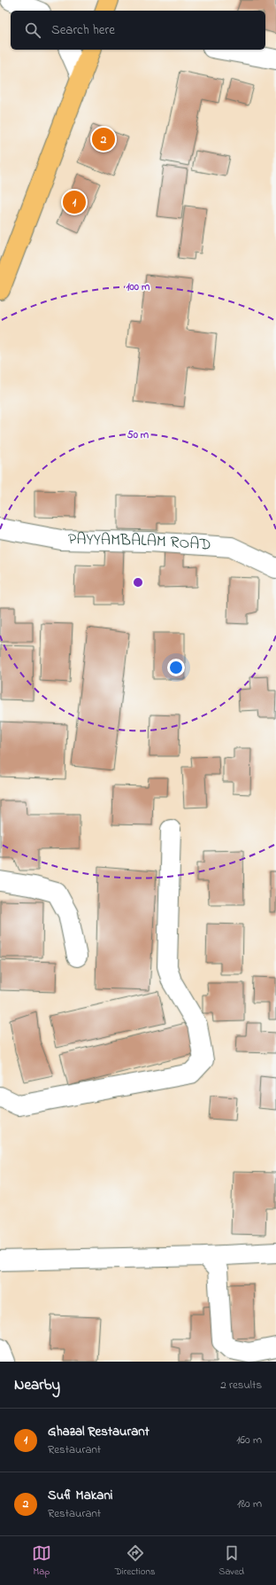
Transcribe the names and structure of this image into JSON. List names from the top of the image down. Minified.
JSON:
{"streets":{"street":["PAYYAMBALAM ROAD"]},"page":{"search":"Search here","pins":["2","1"],"heading":["Nearby","2 results"],"list":[{"mark":"1","name":"Ghazal Restaurant","note":"Restaurant","value":"160 m"},{"mark":"2","name":"Sufi Makani","note":"Restaurant","value":"180 m"}],"nav":["Map","Directions","Saved"]},"rings":["100 m","50 m"]}
